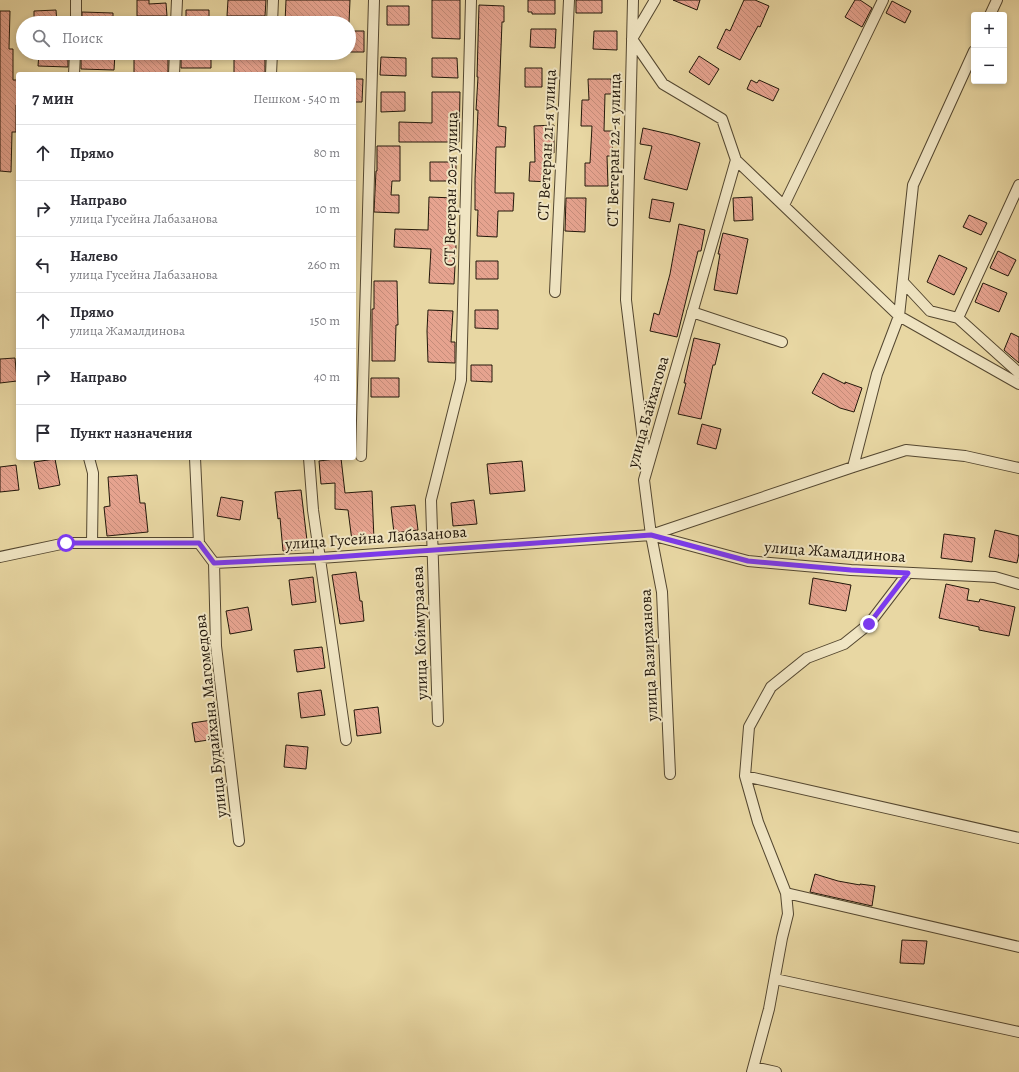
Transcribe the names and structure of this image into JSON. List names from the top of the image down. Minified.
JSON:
{"streets":{"street":["СТ Ветеран 21-я улица","СТ Ветеран 22-я улица","СТ Ветеран 20-я улица","улица Байхатова","улица Гусейна Лабазанова","улица Жамалдинова","улица Коймурзаева","улица Вазирханова","улица Будайхана Магомедова"]},"crossings":[["СТ Ветеран 22-я улица","улица Байхатова"],["СТ Ветеран 20-я улица","улица Коймурзаева"],["улица Байхатова","улица Гусейна Лабазанова"],["улица Байхатова","улица Жамалдинова"],["улица Байхатова","улица Вазирханова"],["улица Гусейна Лабазанова","улица Жамалдинова"],["улица Гусейна Лабазанова","улица Коймурзаева"],["улица Гусейна Лабазанова","улица Вазирханова"],["улица Гусейна Лабазанова","улица Будайхана Магомедова"],["улица Жамалдинова","улица Вазирханова"]],"page":{"map_buttons":["+","−"],"search":"Поиск","heading":["7 мин","Пешком · 540 m"],"list":[["Прямо","80 m"],["Направо","улица Гусейна Лабазанова","10 m"],["Налево","улица Гусейна Лабазанова","260 m"],["Прямо","улица Жамалдинова","150 m"],["Направо","40 m"],"Пункт назначения"]}}
